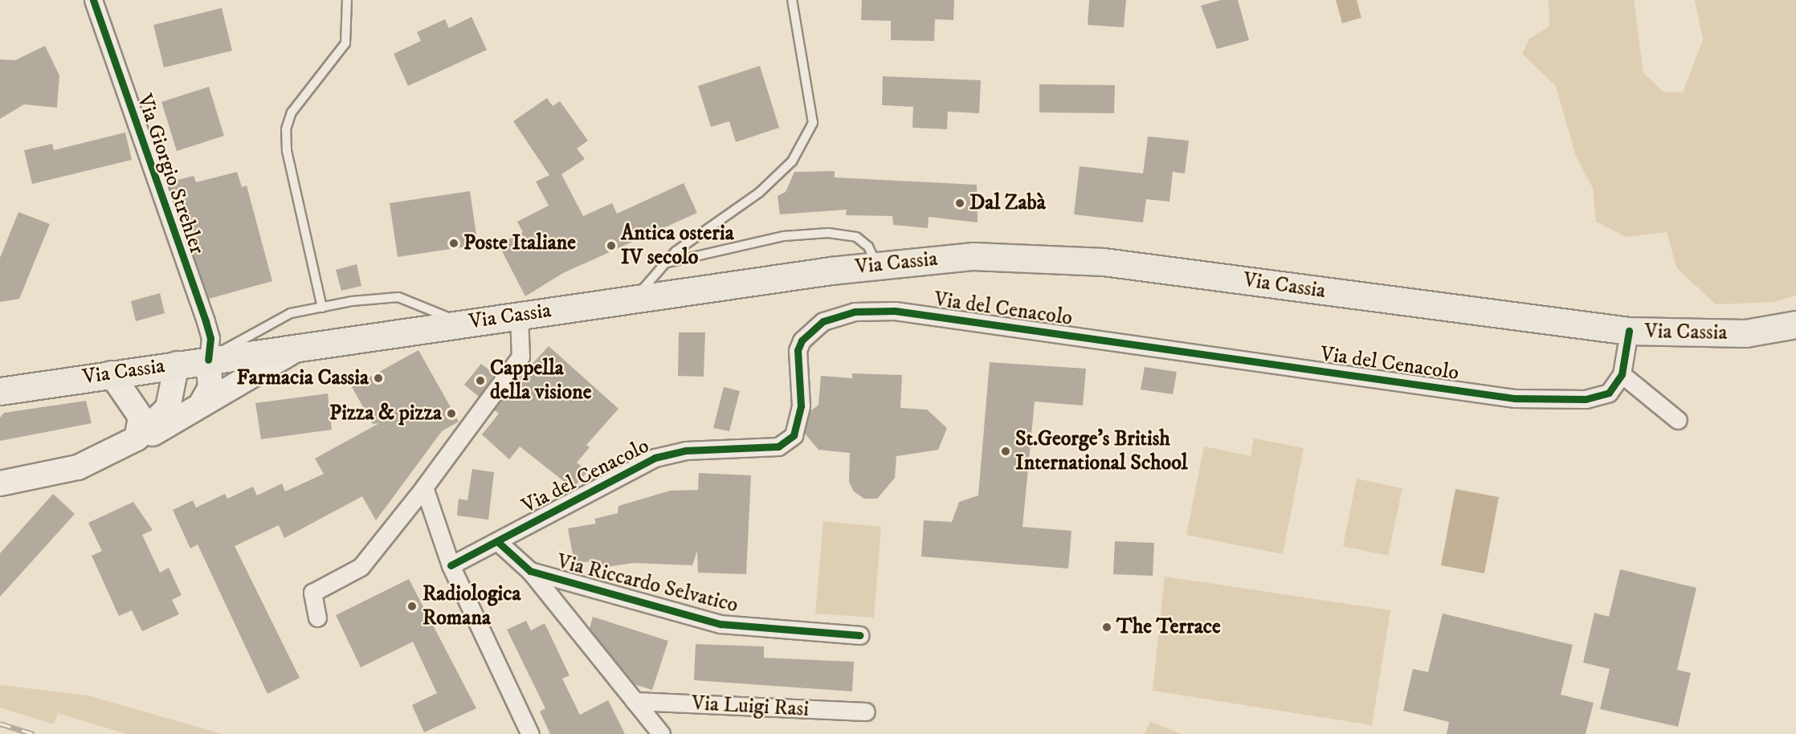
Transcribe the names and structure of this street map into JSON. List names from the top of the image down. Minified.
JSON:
{"streets":{"main road":["Via Cassia"],"street":["Via Giorgio Strehler","Via del Cenacolo","Via Riccardo Selvatico","Via Luigi Rasi"]},"crossings":[["Via Giorgio Strehler","Via Cassia"],["Via Cassia","Via del Cenacolo"],["Via del Cenacolo","Via Riccardo Selvatico"]],"places":["Dal Zabà","Poste Italiane","Antica osteria IV secolo","Farmacia Cassia","Cappella della visione","Pizza & pizza","St.George's British International School","Radiologica Romana","The Terrace"]}
